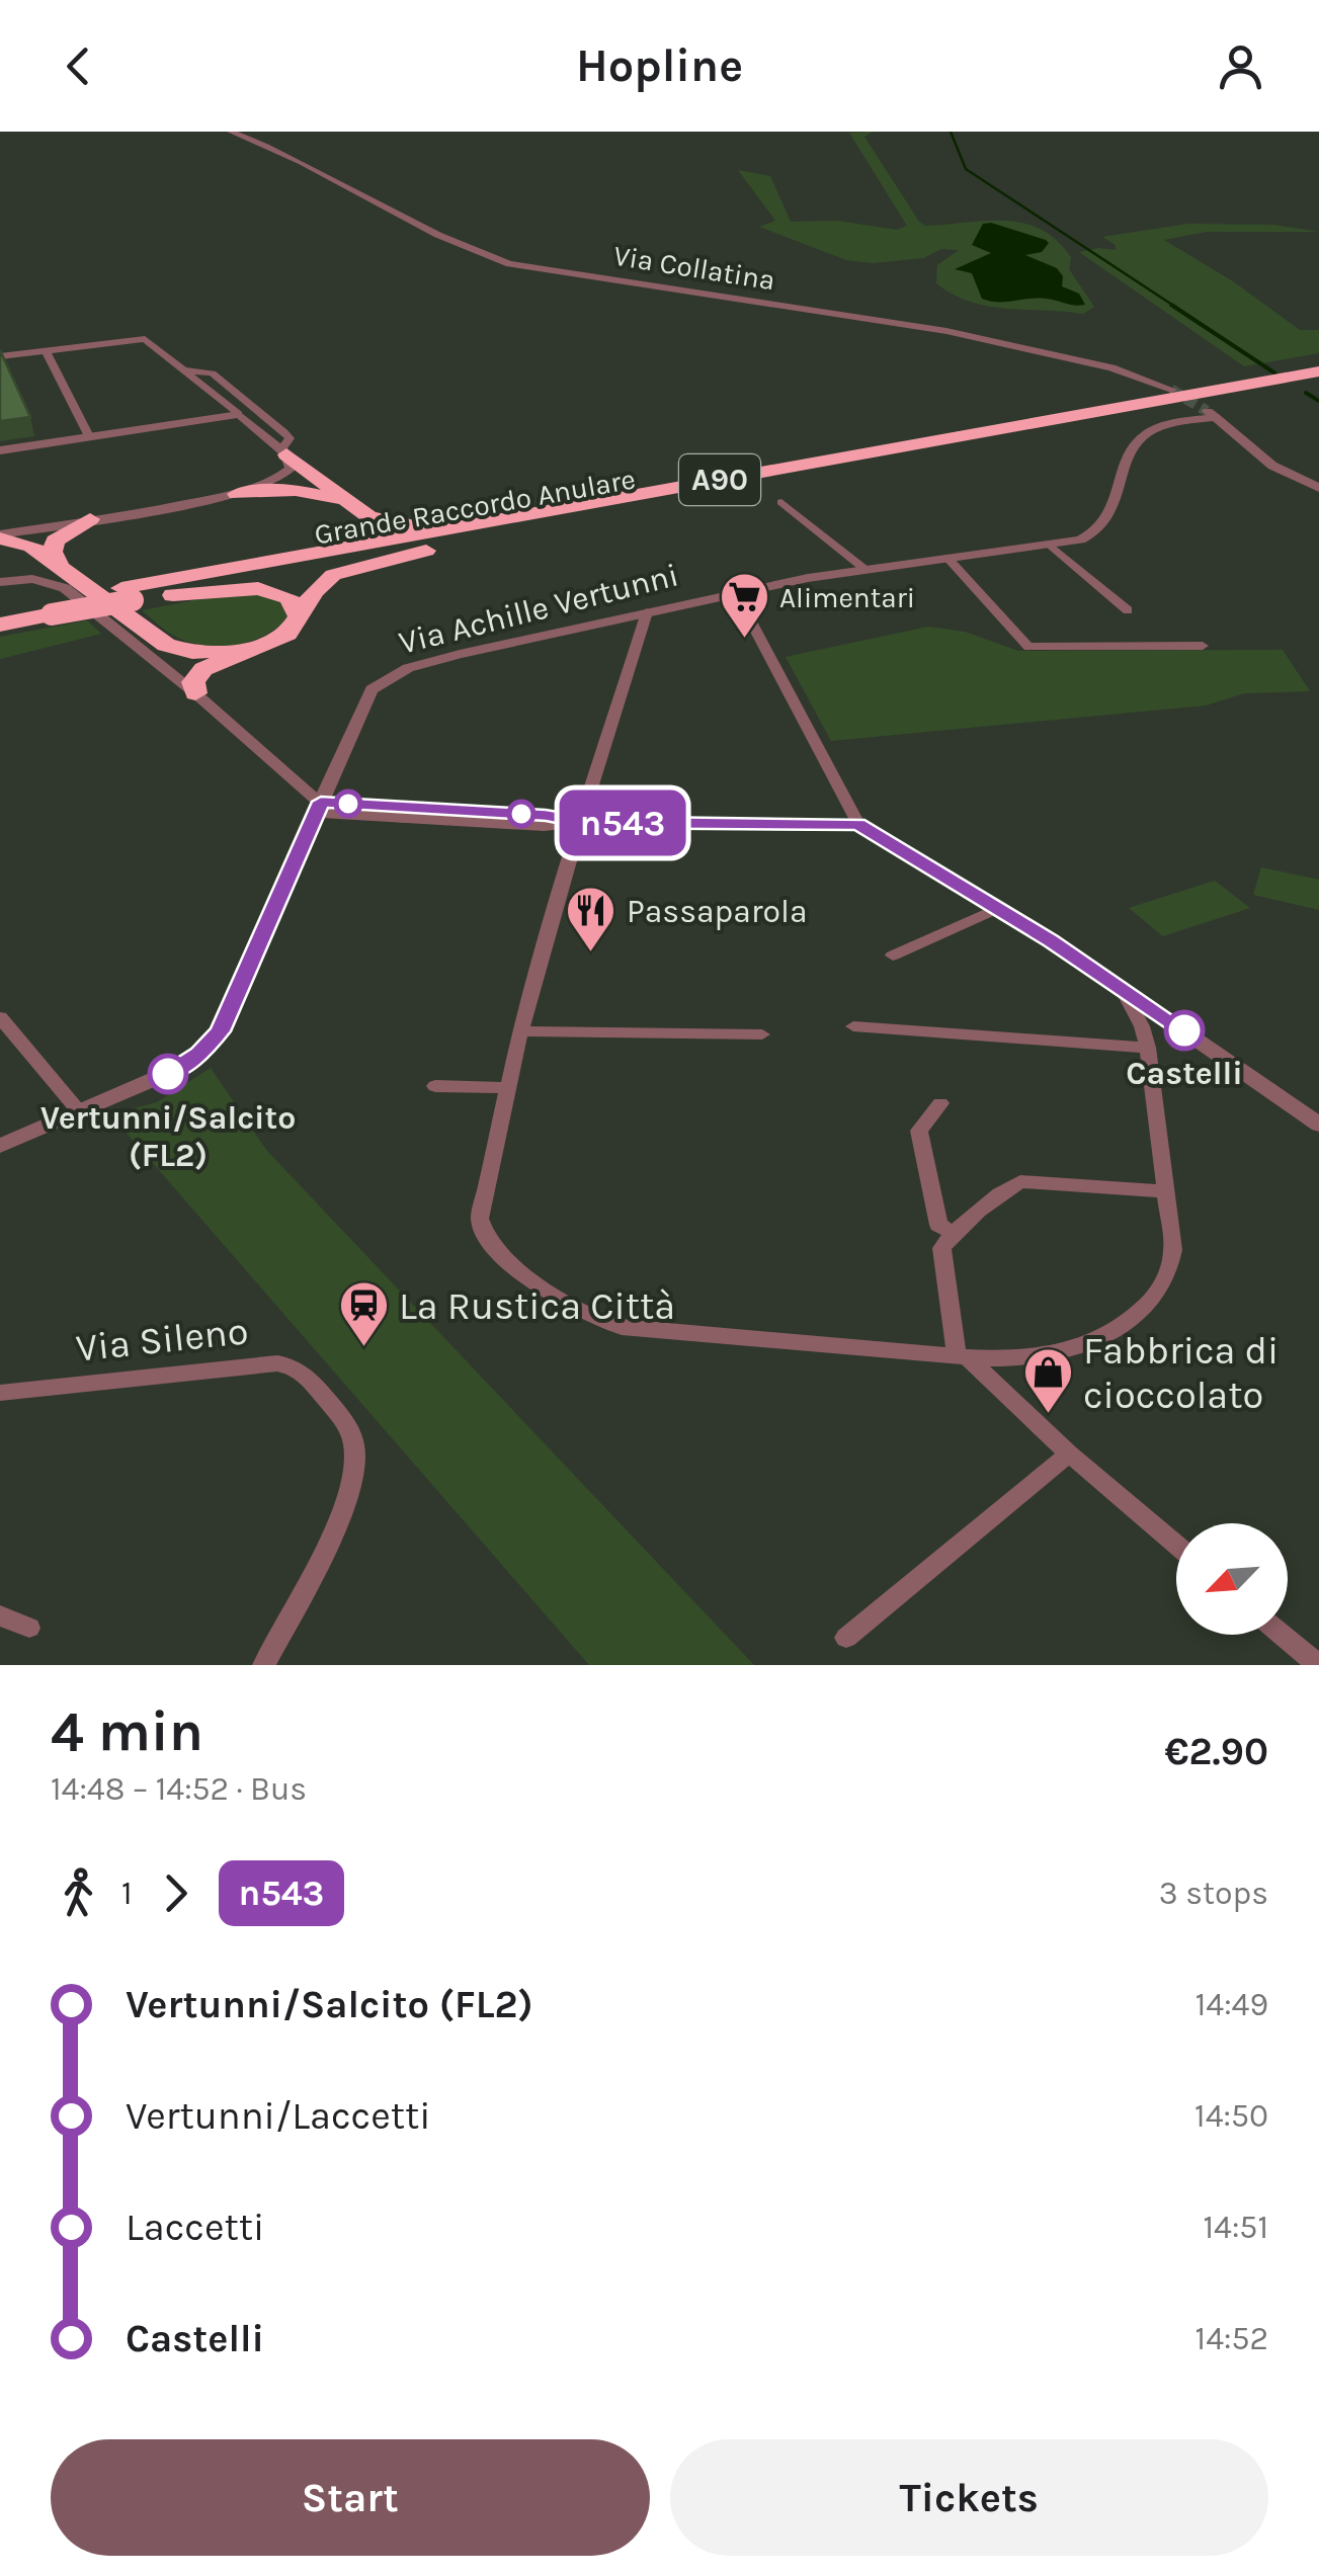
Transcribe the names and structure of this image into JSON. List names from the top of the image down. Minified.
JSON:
{"streets":{"highway":["A90","Grande Raccordo Anulare"],"street":["Via Collatina","Via Achille Vertunni","Via Sileno"]},"places":{"supermarket":["Alimentari"],"restaurant":["Passaparola"],"other":["Castelli","Vertunni/Salcito (FL2)"],"station":["La Rustica Città"],"shop":["Fabbrica di cioccolato"]},"lines":["bus line n543"],"north":"bottom left","page":{"header":"Hopline","on_map":"n543","heading":["4 min","14:48 – 14:52 · Bus","€2.90"],"legs":["1","n543","3 stops"],"list":[{"name":"Vertunni/Salcito (FL2)","value":"14:49"},{"name":"Vertunni/Laccetti","value":"14:50"},{"name":"Laccetti","value":"14:51"},{"name":"Castelli","value":"14:52"}],"buttons":["Start","Tickets"]}}
